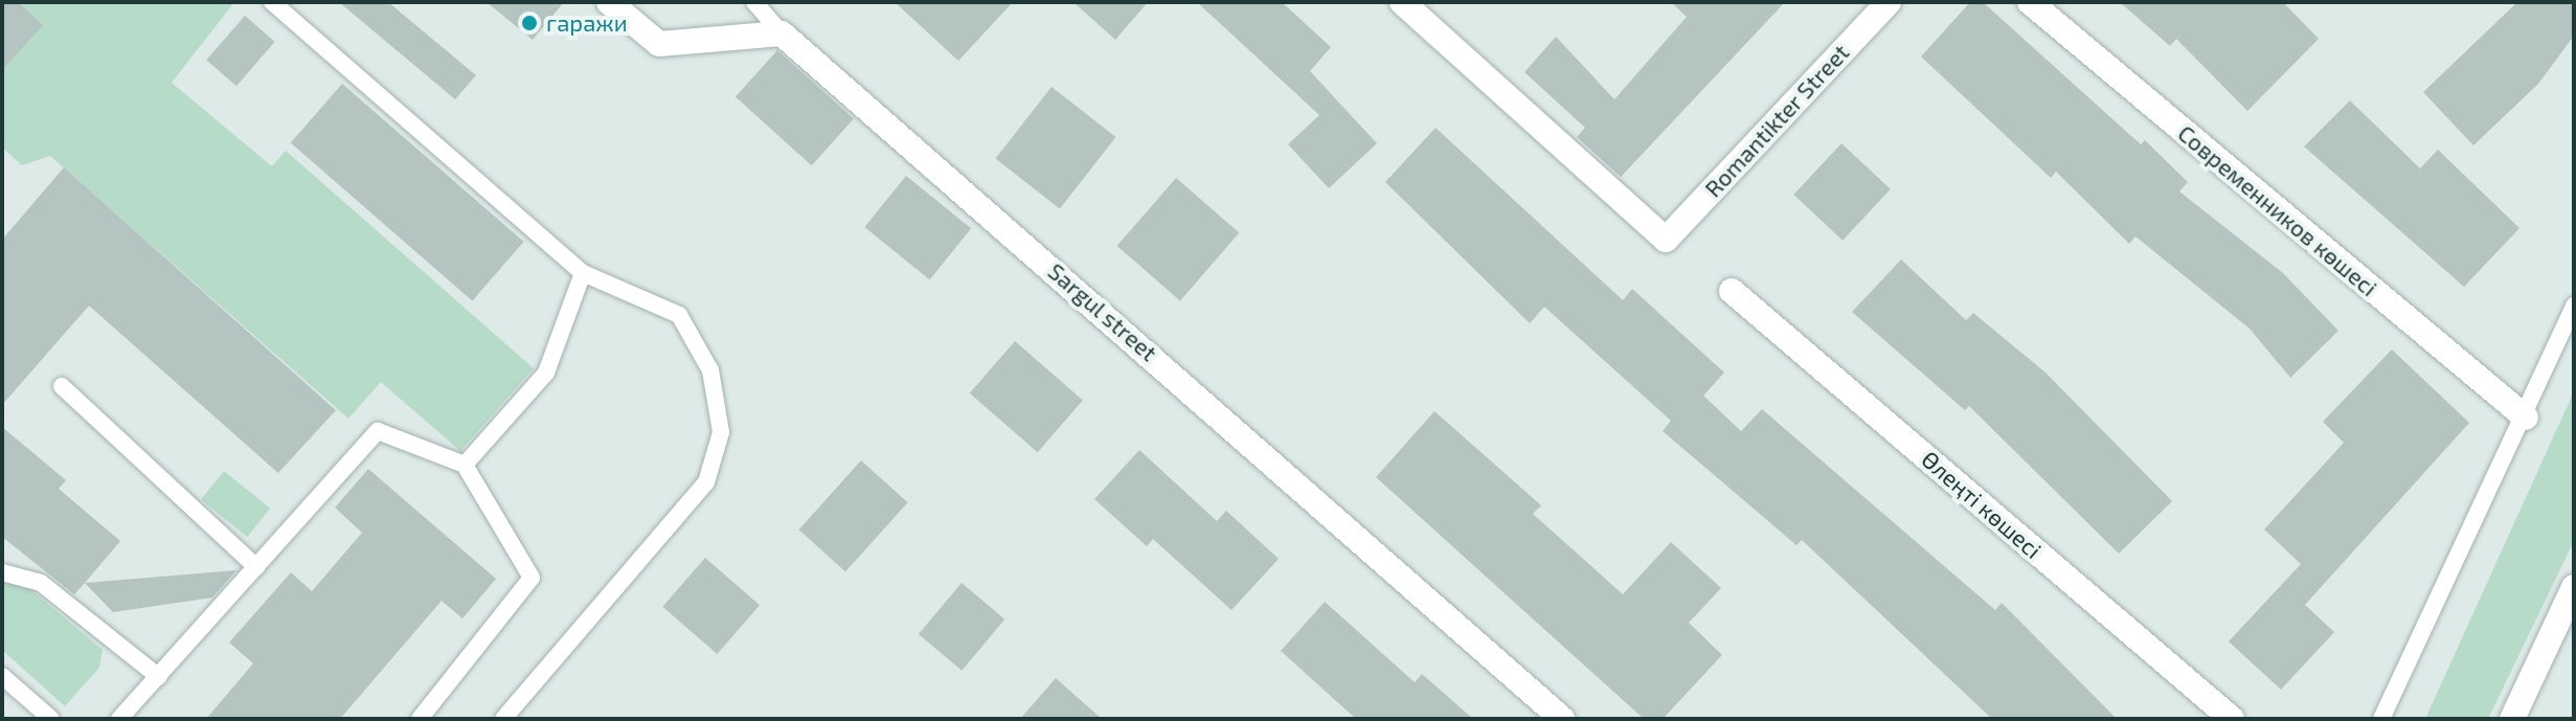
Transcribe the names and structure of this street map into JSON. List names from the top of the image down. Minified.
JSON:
{"streets":{"street":["Romantikter Street","Современников көшесі","Sargul street","Өлеңті көшесі"]},"places":["гаражи"]}
